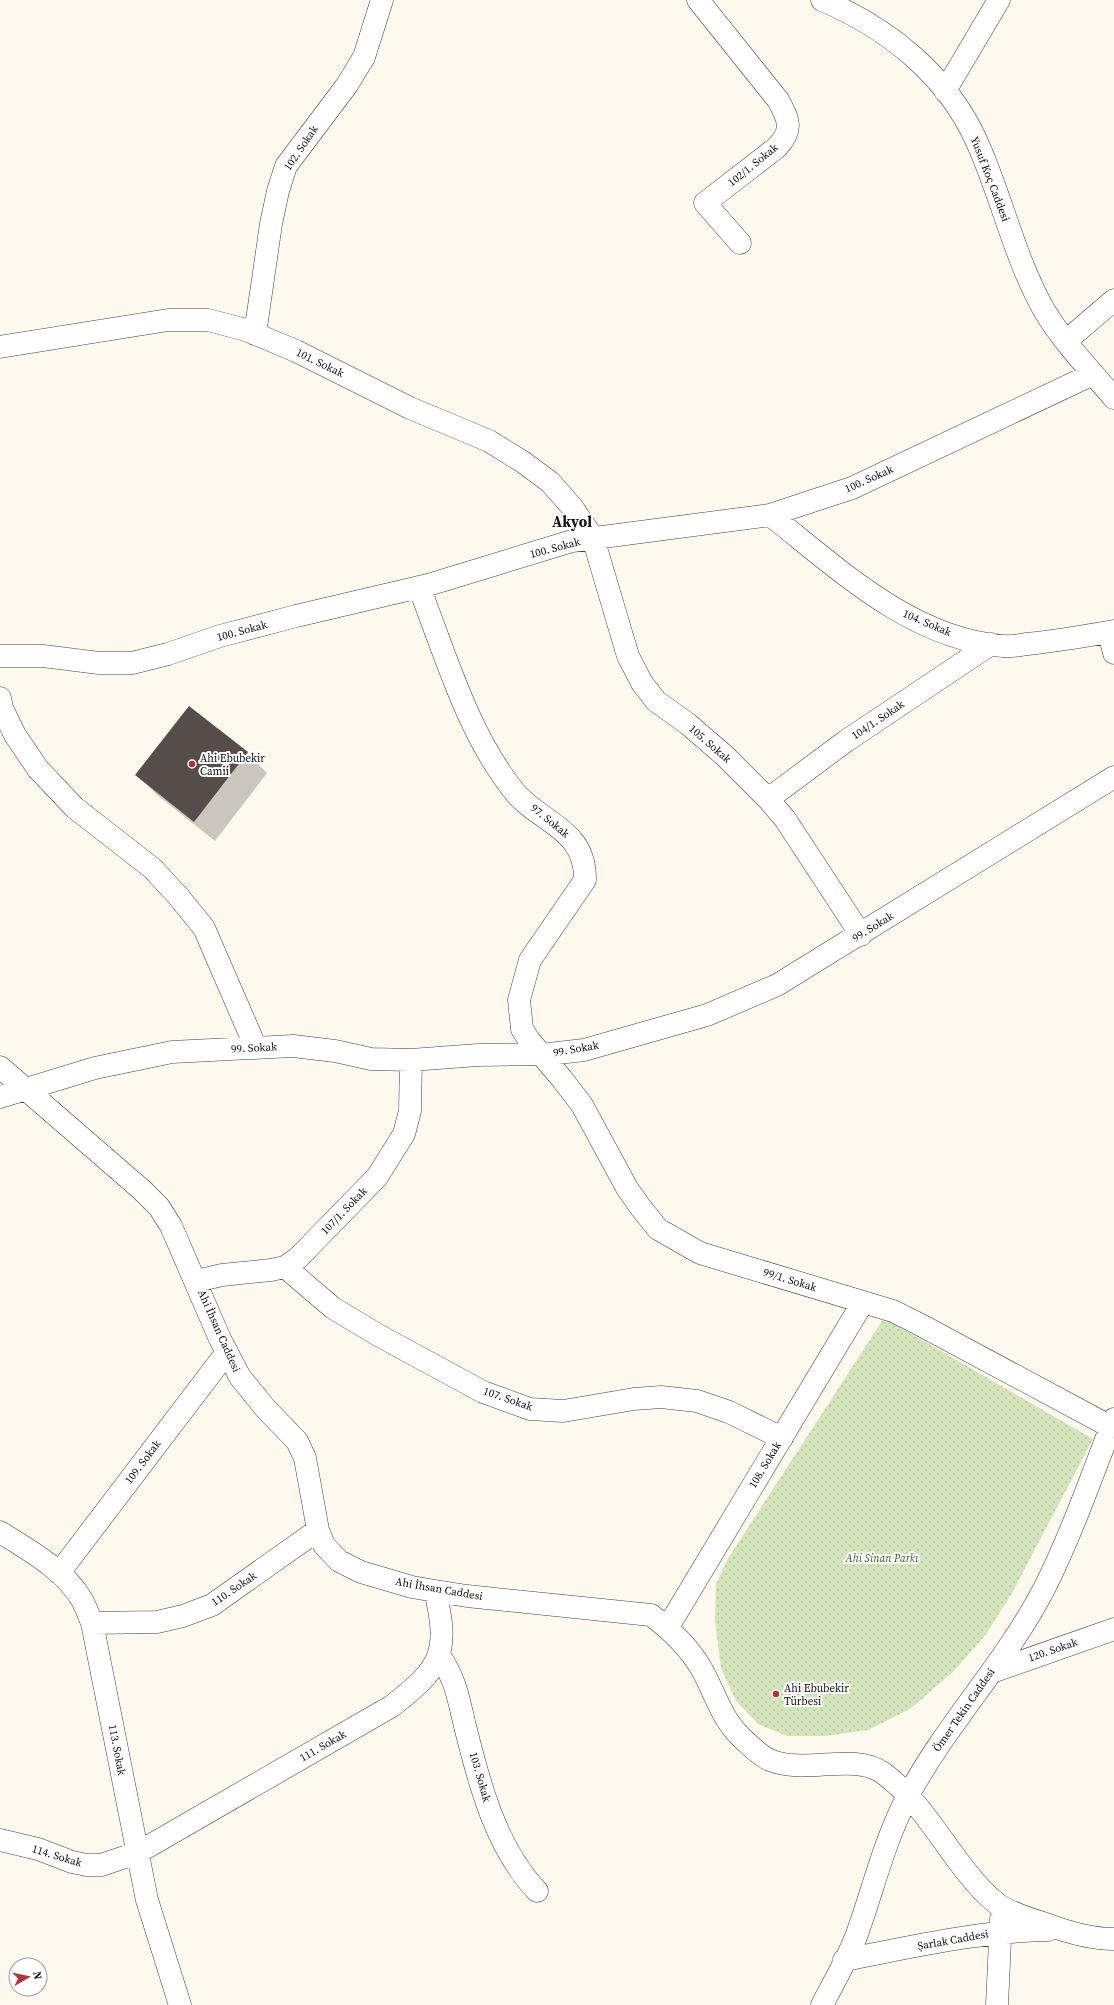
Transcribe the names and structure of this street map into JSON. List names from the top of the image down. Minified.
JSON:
{"streets":{"street":["102. Sokak","102/1. Sokak","Yusuf Koç Caddesi","101. Sokak","100. Sokak","104. Sokak","104/1. Sokak","105. Sokak","97. Sokak","99. Sokak","107/1. Sokak","99/1. Sokak","Ahi İhsan Caddesi","107. Sokak","109. Sokak","108. Sokak","110. Sokak","120. Sokak","Ömer Tekin Caddesi","111. Sokak","113. Sokak","103. Sokak","114. Sokak","Şarlak Caddesi"]},"crossings":[["102. Sokak","101. Sokak"],["Yusuf Koç Caddesi","100. Sokak"],["101. Sokak","100. Sokak"],["101. Sokak","105. Sokak"],["100. Sokak","104. Sokak"],["100. Sokak","105. Sokak"],["100. Sokak","97. Sokak"],["104. Sokak","104/1. Sokak"],["104/1. Sokak","105. Sokak"],["105. Sokak","99. Sokak"],["97. Sokak","99. Sokak"],["97. Sokak","99/1. Sokak"],["99. Sokak","107/1. Sokak"],["99. Sokak","99/1. Sokak"],["99. Sokak","Ahi İhsan Caddesi"],["107/1. Sokak","Ahi İhsan Caddesi"],["107/1. Sokak","107. Sokak"],["99/1. Sokak","108. Sokak"],["99/1. Sokak","Ömer Tekin Caddesi"],["Ahi İhsan Caddesi","109. Sokak"],["Ahi İhsan Caddesi","108. Sokak"],["Ahi İhsan Caddesi","110. Sokak"],["Ahi İhsan Caddesi","Ömer Tekin Caddesi"],["Ahi İhsan Caddesi","111. Sokak"],["Ahi İhsan Caddesi","Şarlak Caddesi"],["107. Sokak","108. Sokak"],["109. Sokak","113. Sokak"],["110. Sokak","113. Sokak"],["120. Sokak","Ömer Tekin Caddesi"],["Ömer Tekin Caddesi","Şarlak Caddesi"],["111. Sokak","113. Sokak"],["111. Sokak","103. Sokak"],["111. Sokak","114. Sokak"],["113. Sokak","114. Sokak"]],"districts":["Akyol"],"parks":["Ahi Sinan Parkı"],"places":["Ahi Ebubekir Camii","Ahi Ebubekir Türbesi"],"north":"right"}
